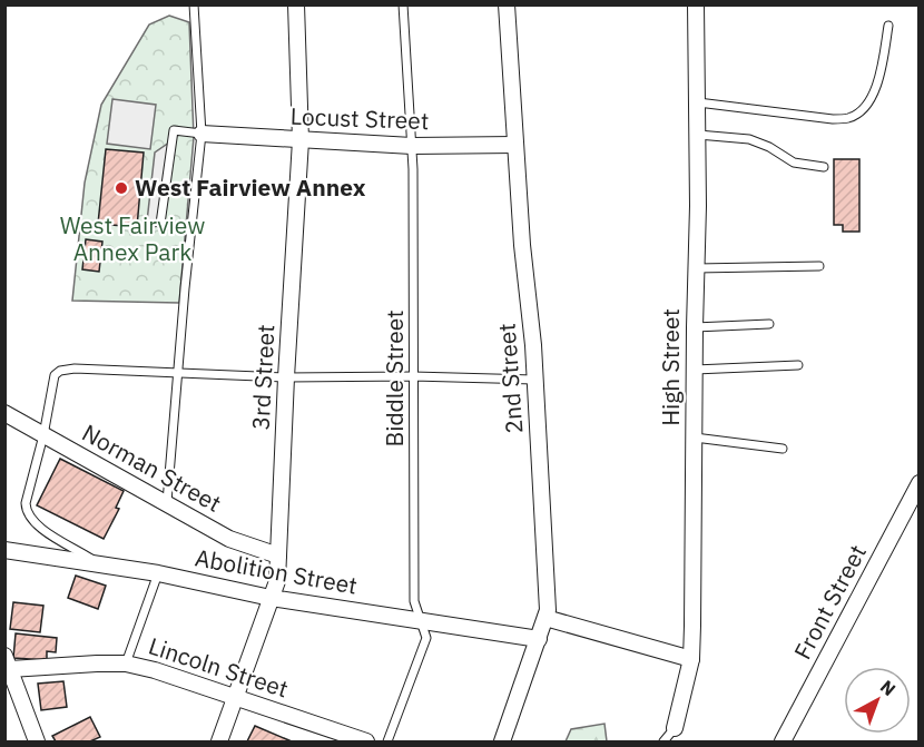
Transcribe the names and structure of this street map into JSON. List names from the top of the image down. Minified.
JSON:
{"streets":{"street":["Locust Street","High Street","3rd Street","2nd Street","Norman Street","Abolition Street","Front Street","Lincoln Street"],"lane":["Biddle Street"]},"crossings":[["Locust Street","3rd Street"],["Locust Street","Biddle Street"],["Locust Street","2nd Street"],["3rd Street","Norman Street"],["3rd Street","Abolition Street"],["3rd Street","Lincoln Street"],["Biddle Street","Abolition Street"],["2nd Street","Abolition Street"]],"parks":["West Fairview Annex Park"],"places":["West Fairview Annex"],"north":"top right"}
